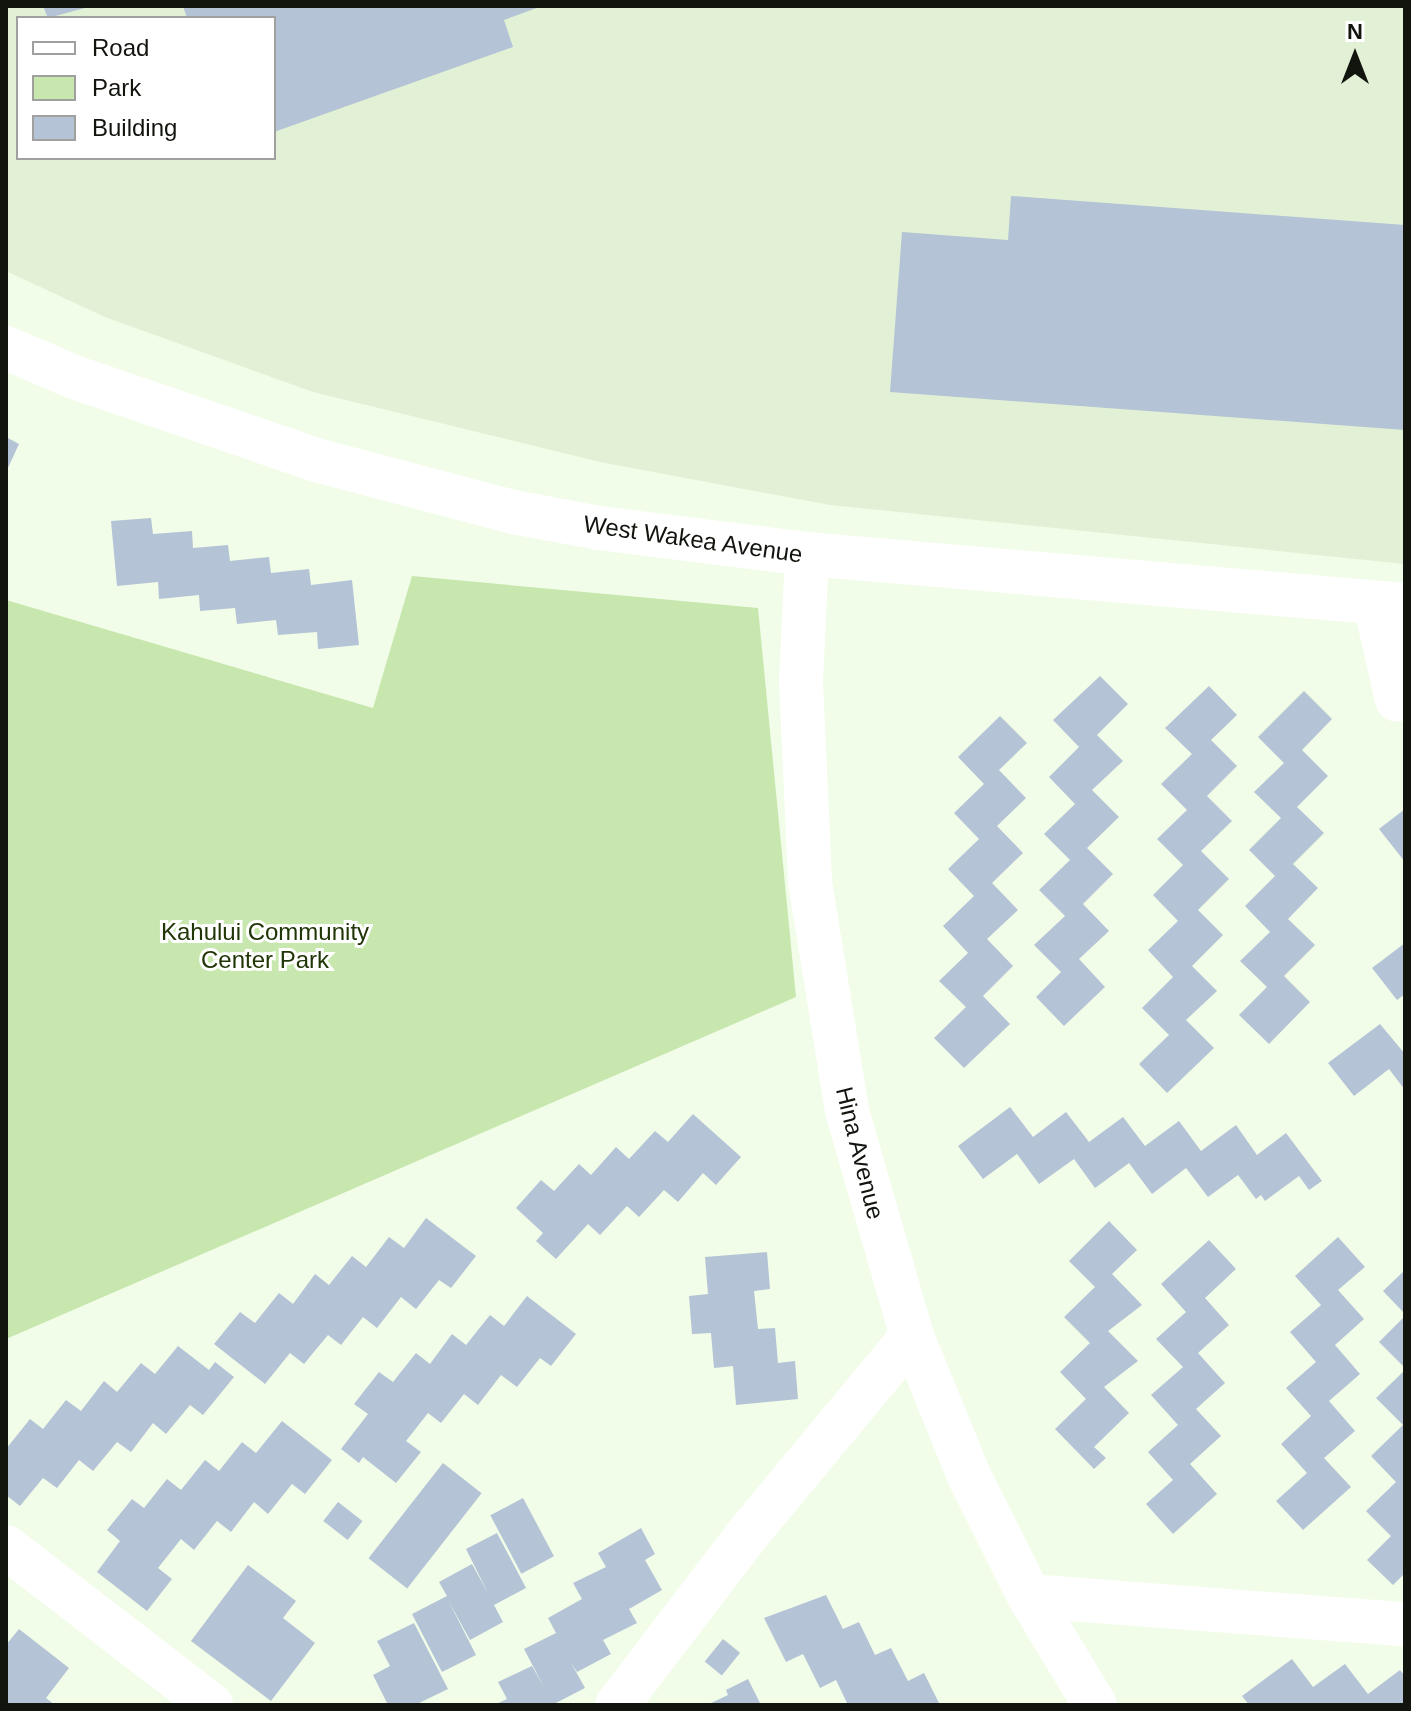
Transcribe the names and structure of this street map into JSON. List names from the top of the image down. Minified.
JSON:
{"streets":{"street":["West Wakea Avenue","Hina Avenue"]},"crossings":[["West Wakea Avenue","Hina Avenue"]],"parks":["Kahului Community Center Park"],"legend":["Road","Park","Building"],"north":"top"}
